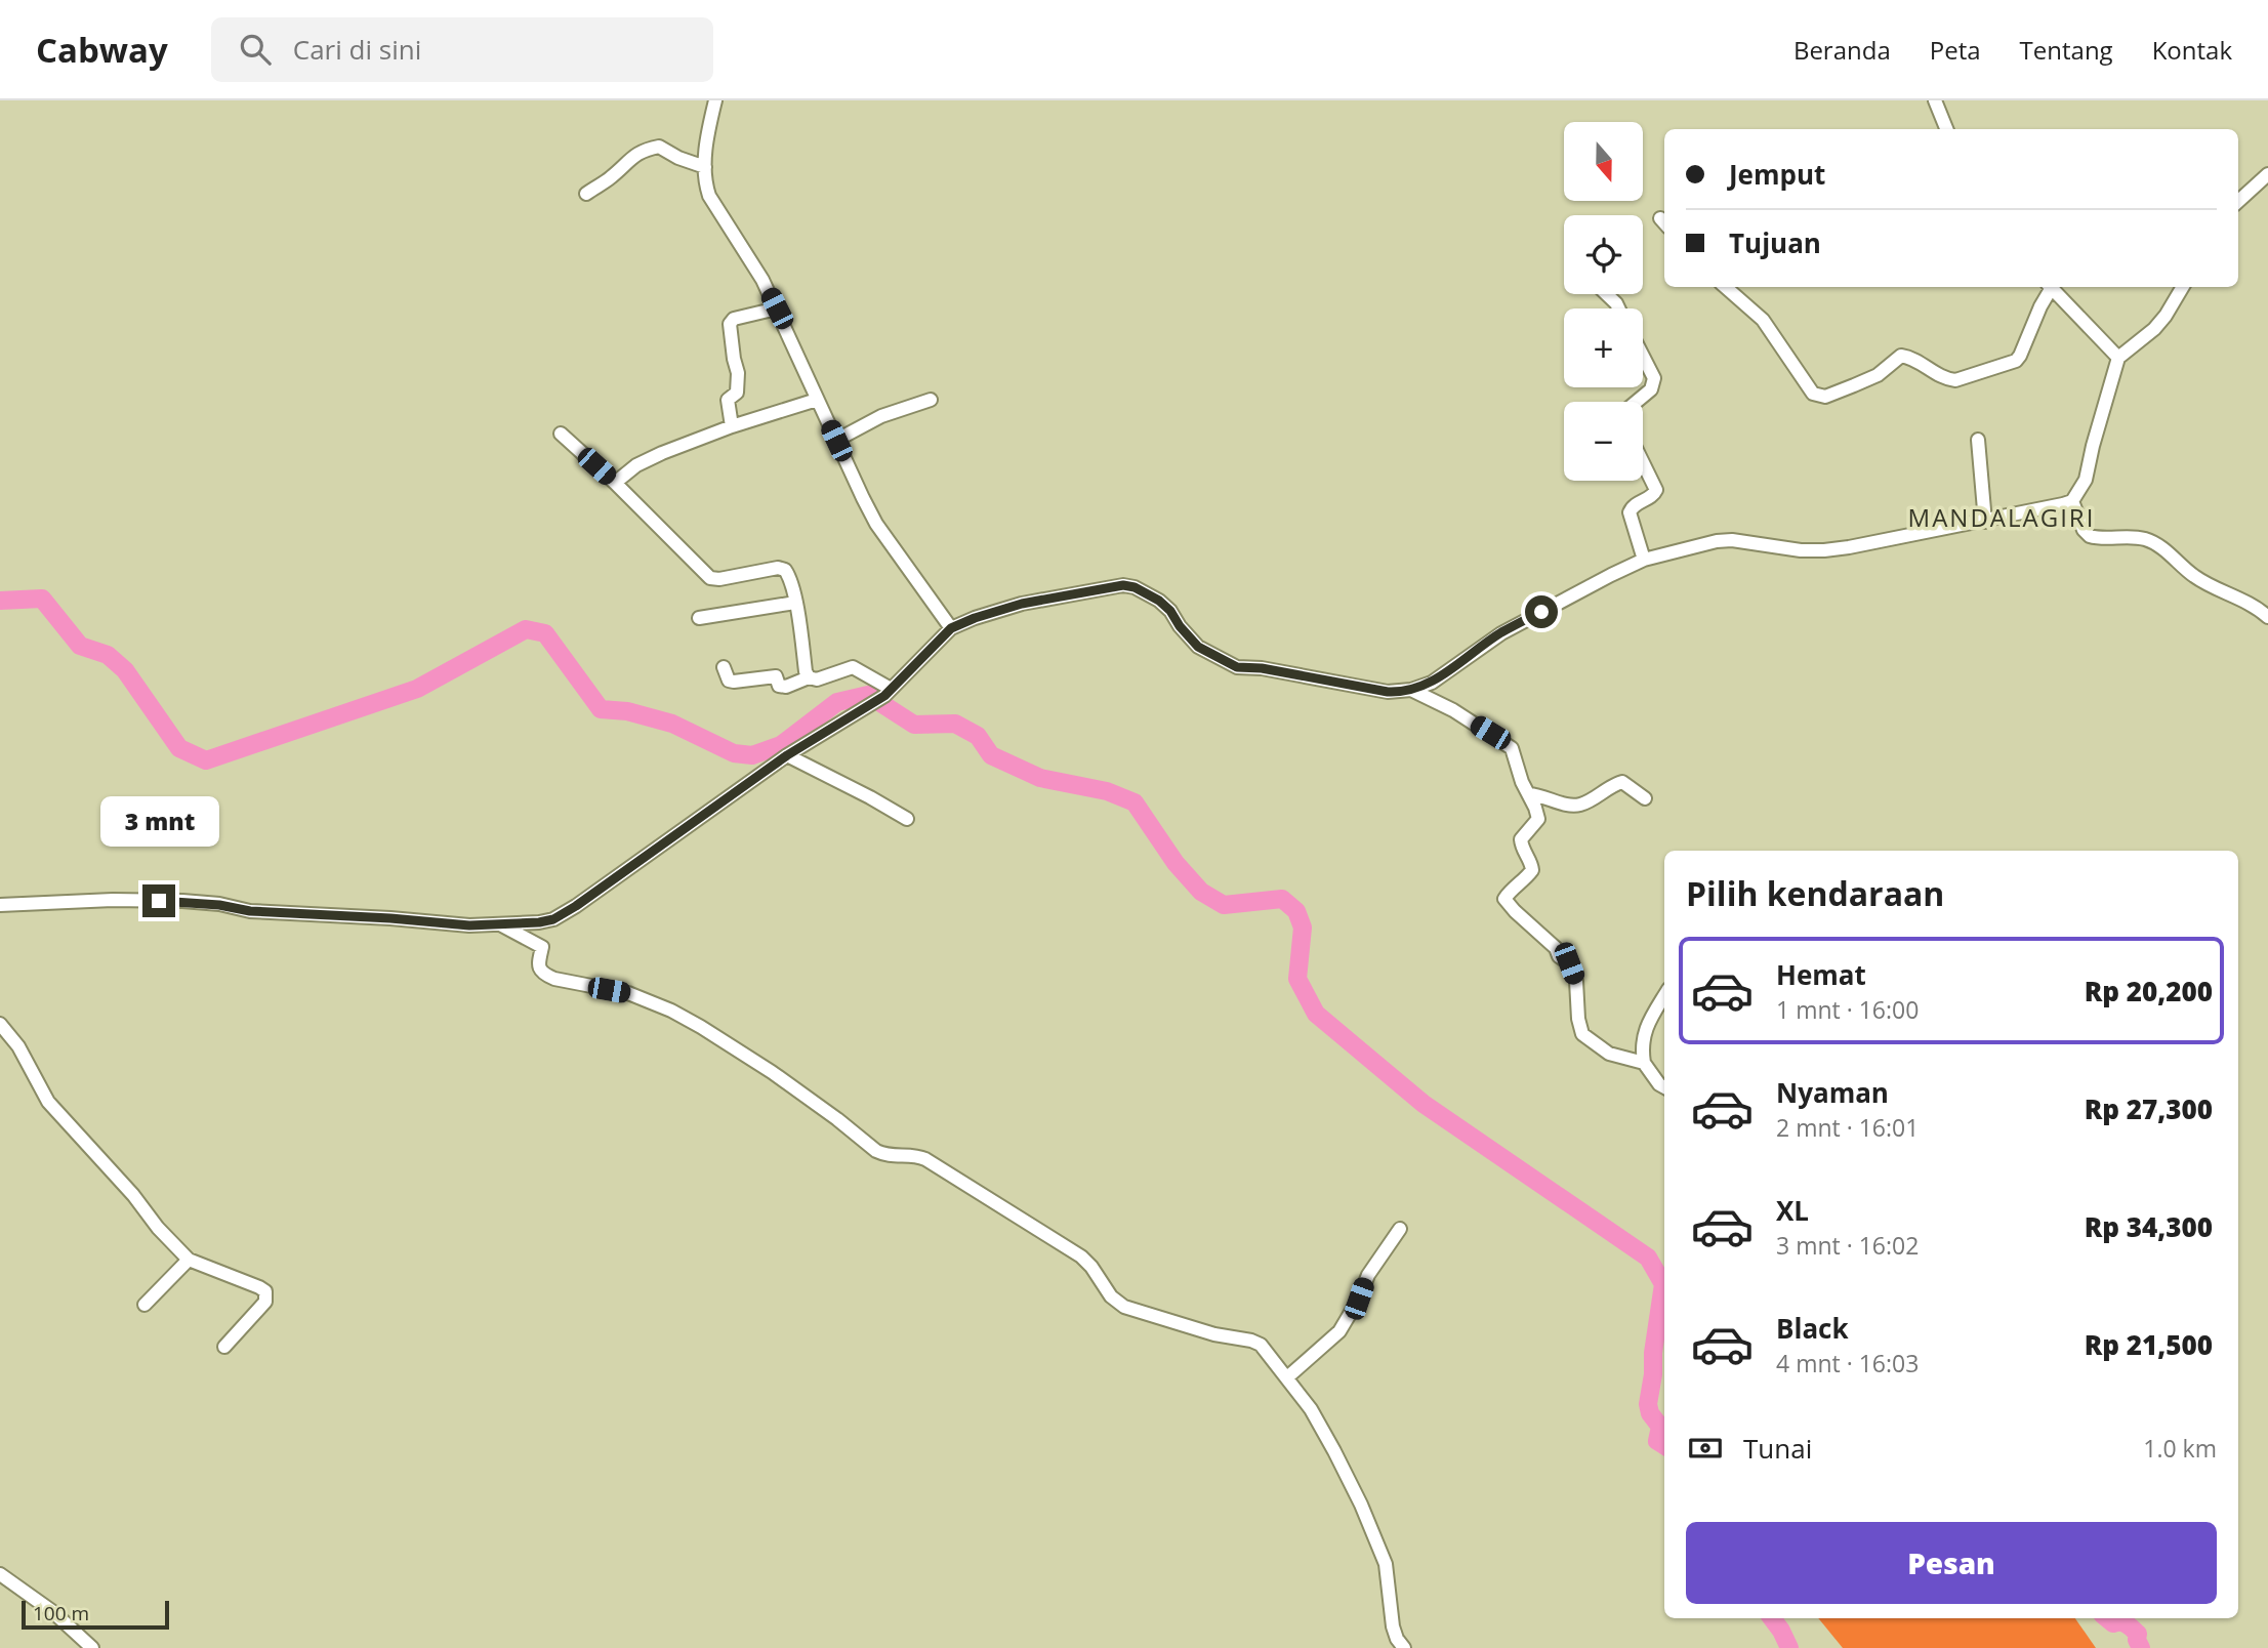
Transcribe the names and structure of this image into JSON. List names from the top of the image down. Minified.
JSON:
{"districts":["MANDALAGIRI"],"scale_bar":"100 m","north":"bottom","page":{"header":"Cabway","search":"Cari di sini","nav":["Beranda","Peta","Tentang","Kontak"],"map_buttons":["+","−"],"banner":["Jemput","Tujuan"],"bubble":"3 mnt","heading":"Pilih kendaraan","list":[{"name":"Hemat","note":"1 mnt · 16:00","value":"Rp 20,200"},{"name":"Nyaman","note":"2 mnt · 16:01","value":"Rp 27,300"},{"name":"XL","note":"3 mnt · 16:02","value":"Rp 34,300"},{"name":"Black","note":"4 mnt · 16:03","value":"Rp 21,500"}],"pay":["Tunai","1.0 km"],"buttons":"Pesan","scale":"100 m"}}
